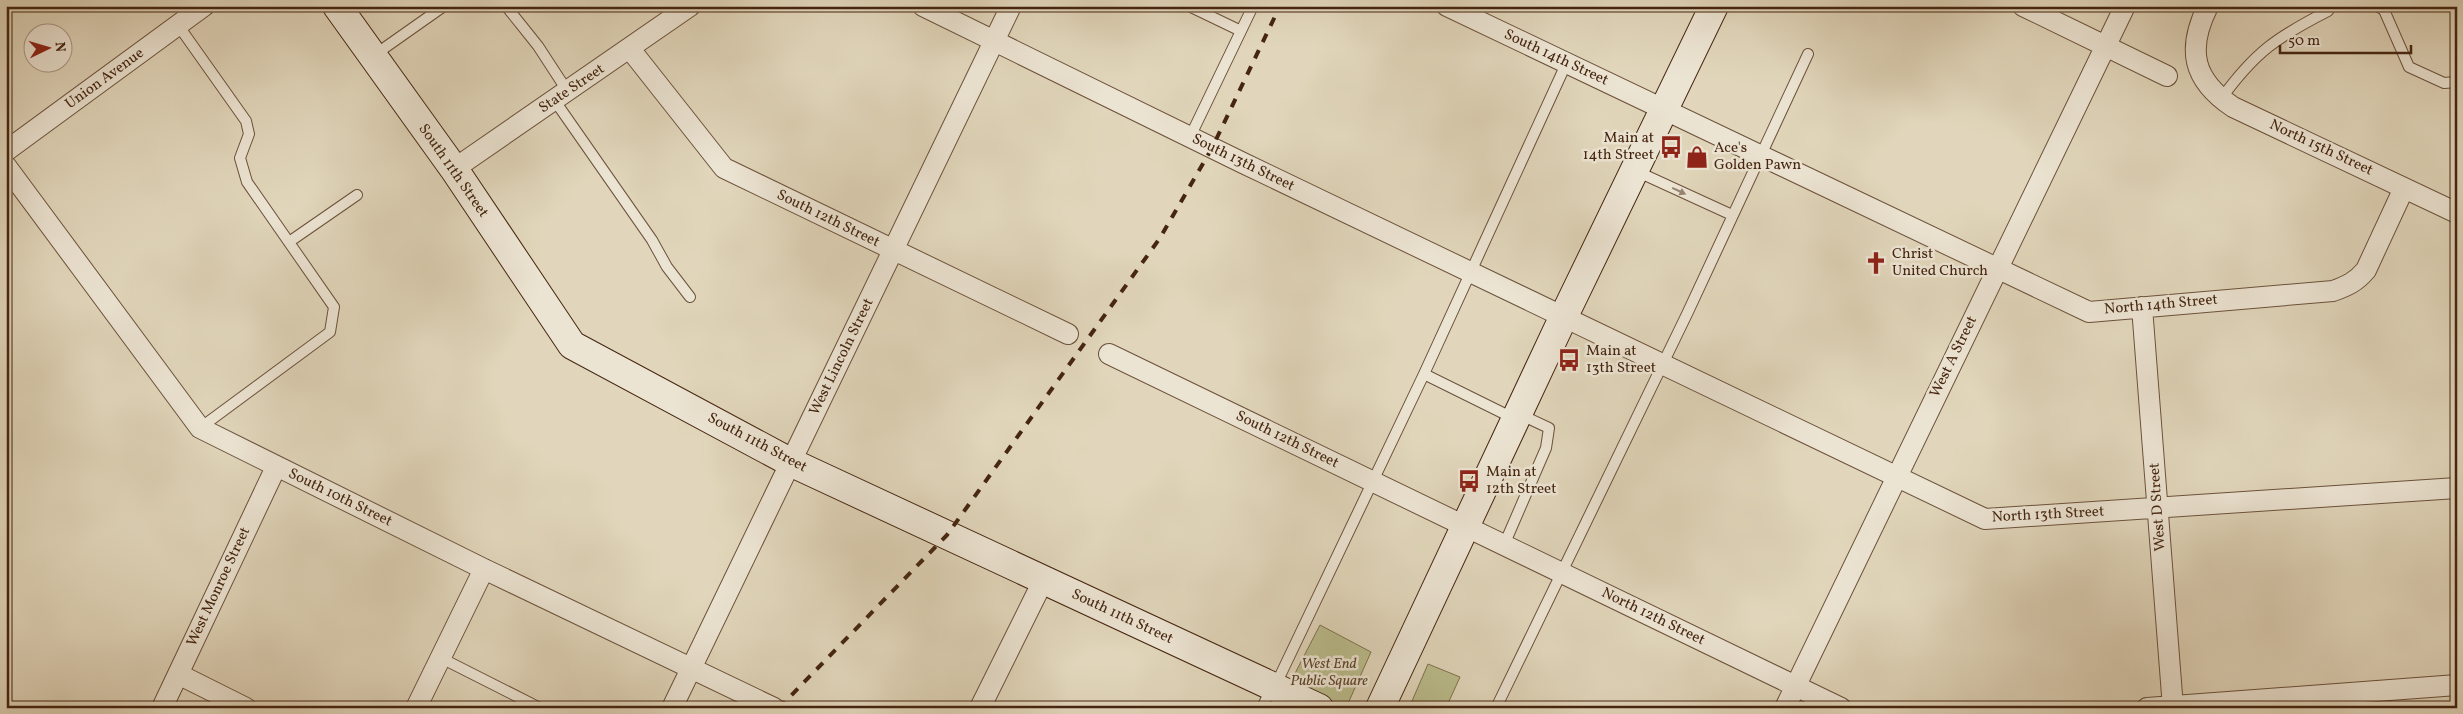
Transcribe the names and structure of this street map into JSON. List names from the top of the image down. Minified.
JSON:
{"streets":{"street":["South 14th Street","Union Avenue","State Street","North 15th Street","South 13th Street","South 11th Street","South 12th Street","North 14th Street","West Lincoln Street","West A Street","South 10th Street","West D Street","North 13th Street","West Monroe Street","North 12th Street"]},"crossings":[["South 14th Street","North 14th Street"],["State Street","South 11th Street"],["State Street","South 12th Street"],["North 15th Street","North 14th Street"],["South 13th Street","West Lincoln Street"],["South 13th Street","North 13th Street"],["South 11th Street","West Lincoln Street"],["South 12th Street","West Lincoln Street"],["South 12th Street","North 12th Street"],["North 14th Street","West A Street"],["North 14th Street","West D Street"],["West Lincoln Street","South 10th Street"],["West A Street","North 13th Street"],["West A Street","North 12th Street"],["South 10th Street","West Monroe Street"],["West D Street","North 13th Street"]],"parks":["West End Public Square"],"places":{"bus stop":["Main at 14th Street","Main at 13th Street","Main at 12th Street"],"shop":["Ace's Golden Pawn"],"church":["Christ United Church"]},"scale_bar":"50 m","north":"right"}
